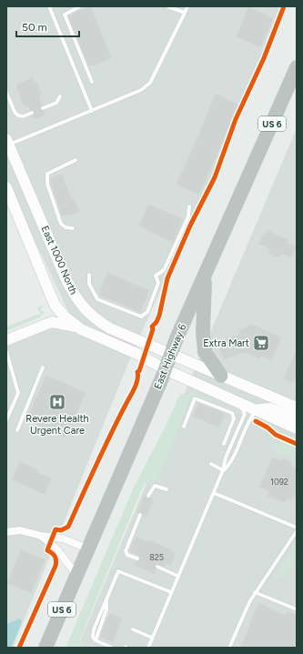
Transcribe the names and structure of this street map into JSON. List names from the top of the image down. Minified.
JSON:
{"streets":{"highway":["US 6","East Highway 6"],"main road":["East 1000 North"]},"crossings":[["East 1000 North","East Highway 6"]],"places":{"supermarket":["Extra Mart"],"hospital":["Revere Health Urgent Care"]},"house_numbers":["1092","825"],"scale_bar":"50 m"}
